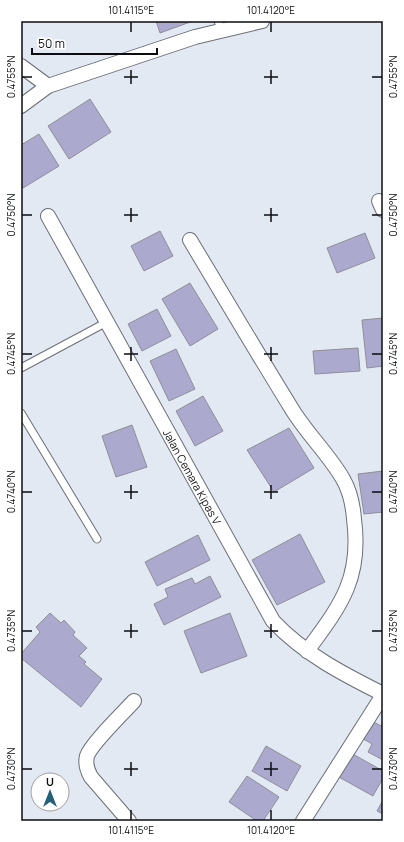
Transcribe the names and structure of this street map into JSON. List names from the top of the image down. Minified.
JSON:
{"streets":{"street":["Jalan Cemara Kipas V"]},"scale_bar":"50 m","north":"top","coordinates":["101.4115°E","101.4120°E","0.4755°N","0.4750°N","0.4745°N","0.4740°N","0.4735°N","0.4730°N"]}
